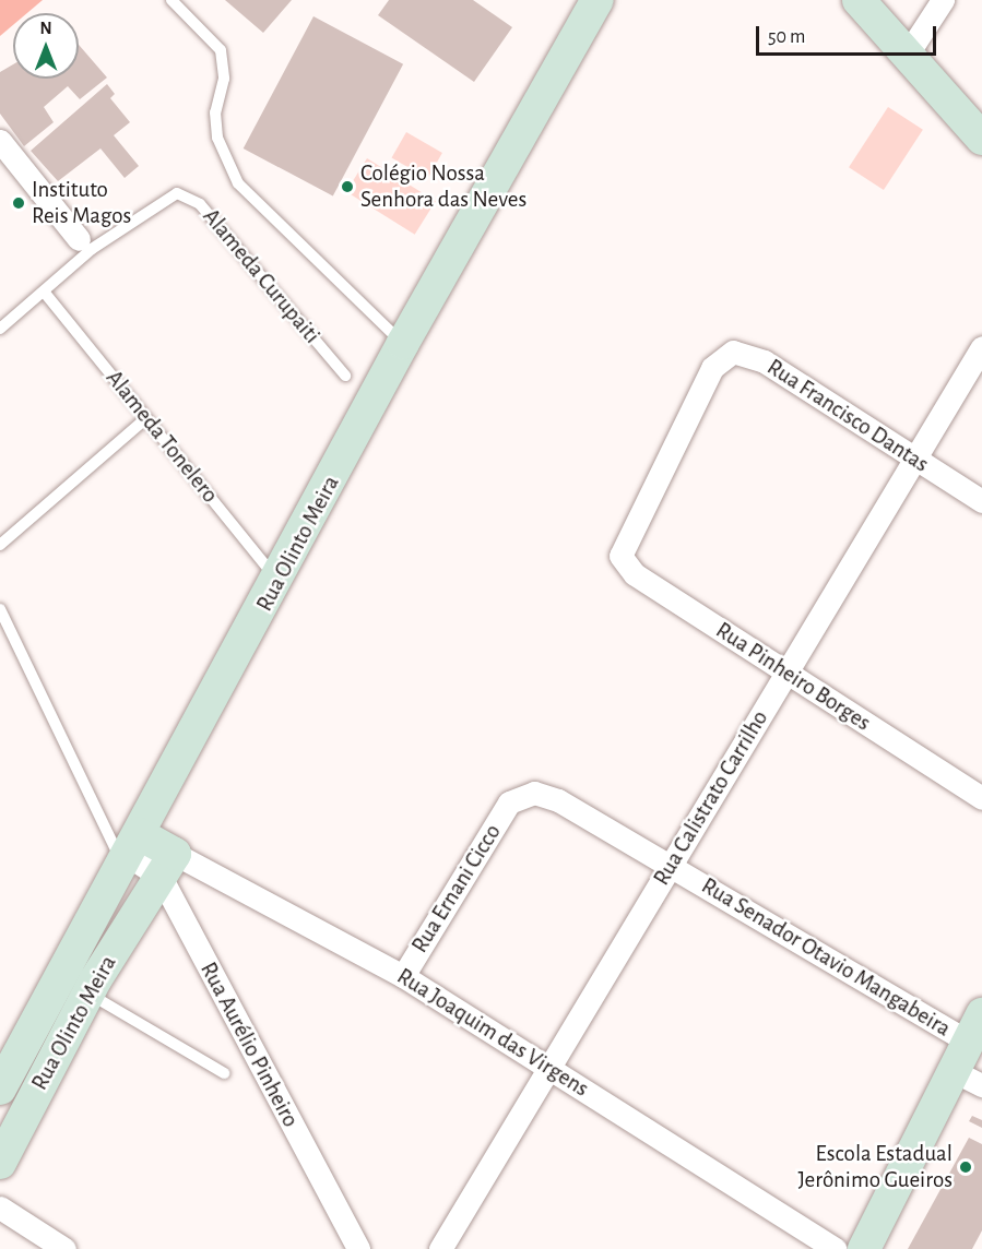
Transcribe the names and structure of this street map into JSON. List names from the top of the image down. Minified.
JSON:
{"streets":{"main road":["Rua Olinto Meira","Rua Joaquim das Virgens"],"street":["Rua Francisco Dantas","Rua Pinheiro Borges","Rua Calistrato Carrilho","Rua Ernani Cicco","Rua Senador Otavio Mangabeira","Rua Aurélio Pinheiro"],"lane":["Alameda Curupaiti","Alameda Tonelero"]},"crossings":[["Alameda Curupaiti","Alameda Tonelero"],["Rua Francisco Dantas","Rua Pinheiro Borges"],["Rua Francisco Dantas","Rua Calistrato Carrilho"],["Alameda Tonelero","Rua Olinto Meira"],["Rua Olinto Meira","Rua Joaquim das Virgens"],["Rua Olinto Meira","Rua Aurélio Pinheiro"],["Rua Pinheiro Borges","Rua Calistrato Carrilho"],["Rua Calistrato Carrilho","Rua Senador Otavio Mangabeira"],["Rua Calistrato Carrilho","Rua Joaquim das Virgens"],["Rua Ernani Cicco","Rua Senador Otavio Mangabeira"],["Rua Ernani Cicco","Rua Joaquim das Virgens"],["Rua Joaquim das Virgens","Rua Aurélio Pinheiro"]],"places":["Colégio Nossa Senhora das Neves","Instituto Reis Magos","Escola Estadual Jerônimo Gueiros"],"scale_bar":"50 m","north":"top"}
